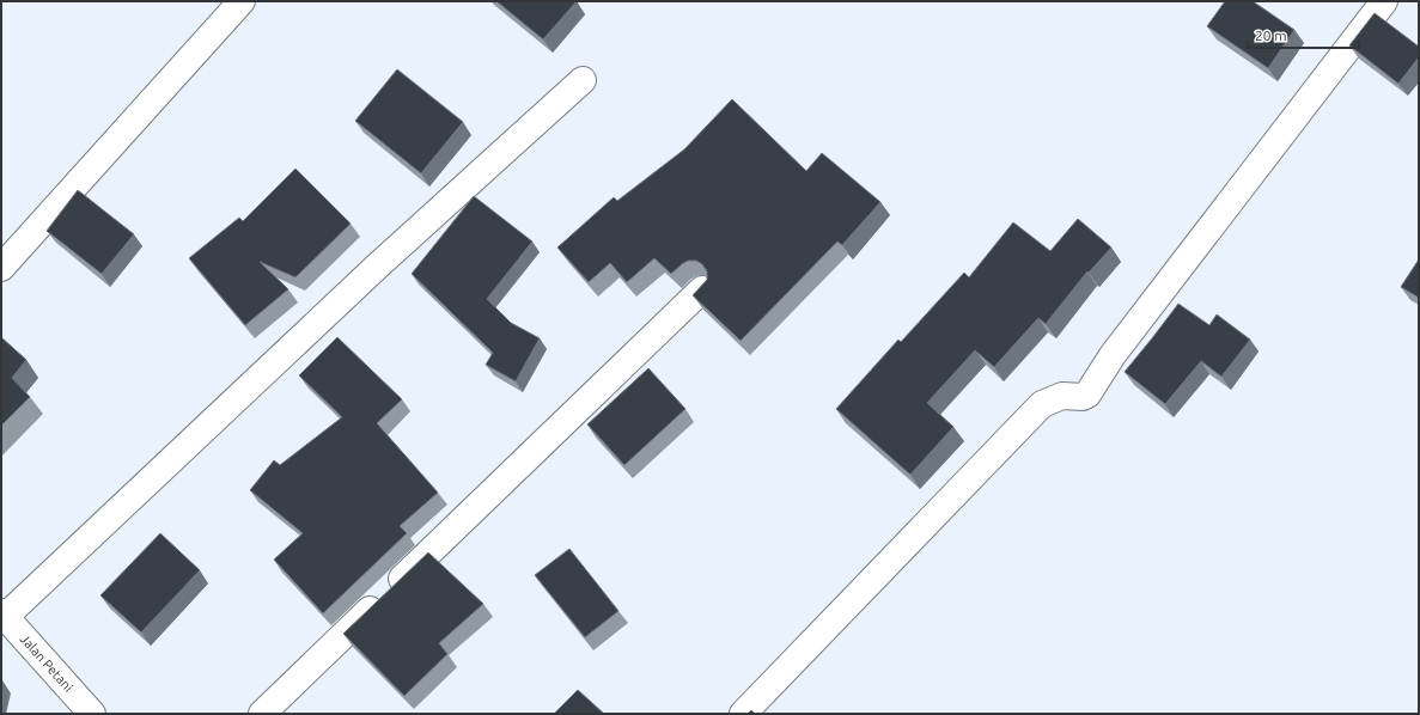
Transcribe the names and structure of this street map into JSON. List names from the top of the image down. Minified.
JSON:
{"streets":{"street":["Jalan Petani"]},"scale_bar":"20 m"}
